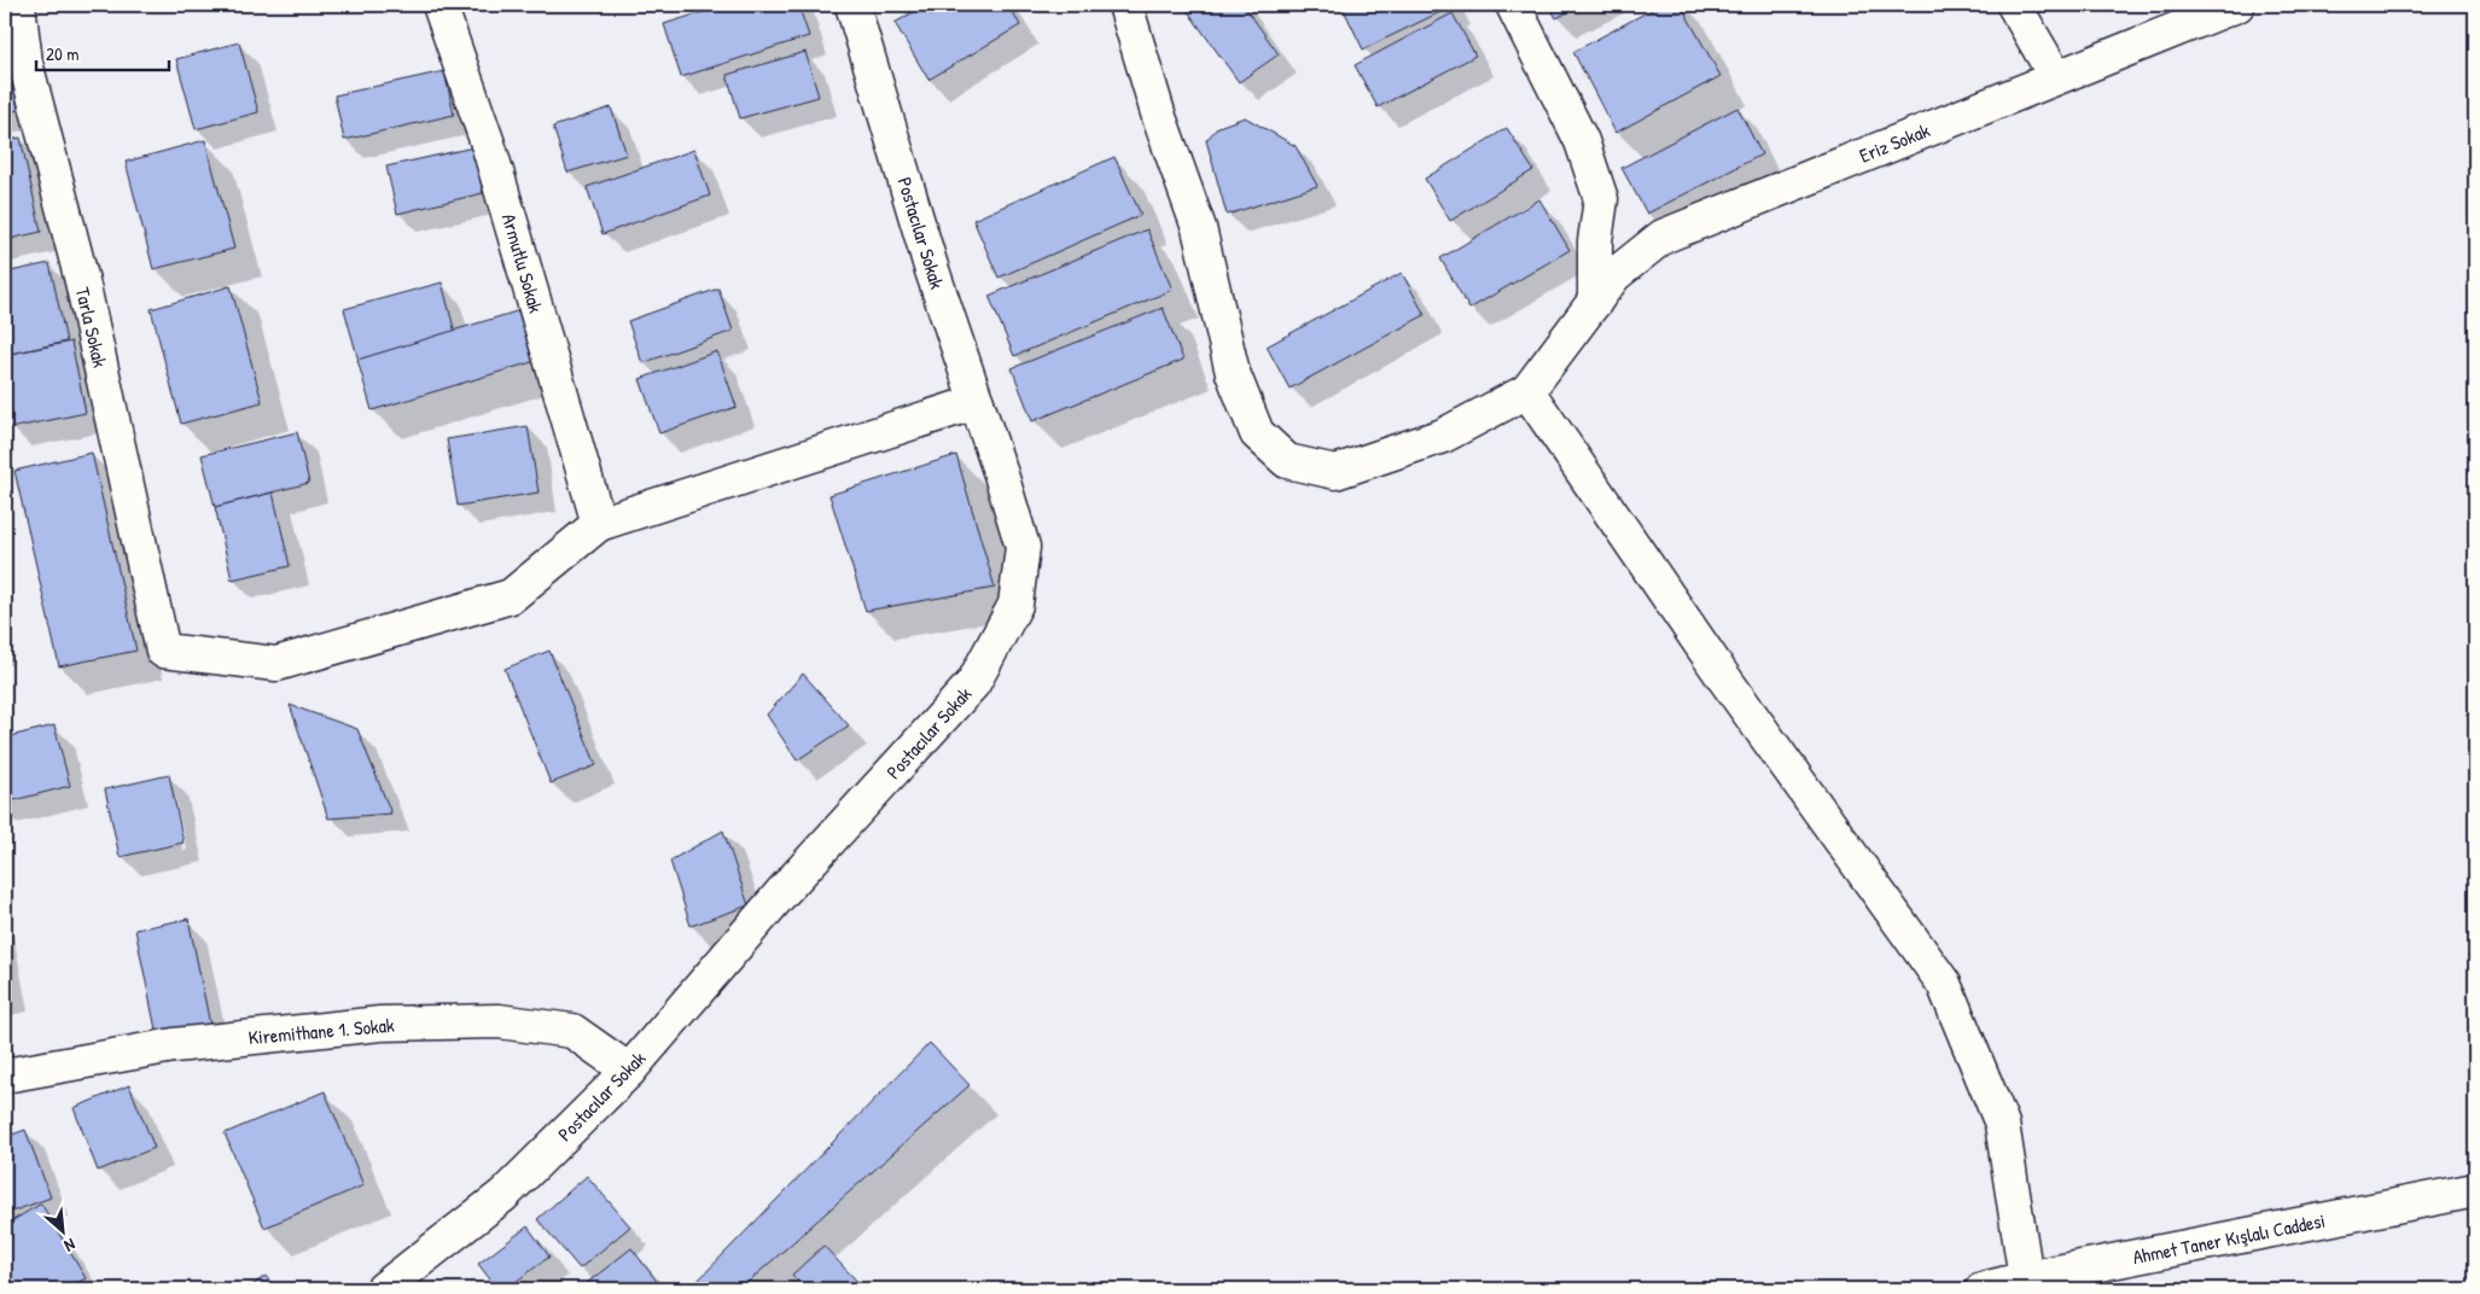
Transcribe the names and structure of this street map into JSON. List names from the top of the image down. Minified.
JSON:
{"streets":{"street":["Eriz Sokak","Postacılar Sokak","Armutlu Sokak","Tarla Sokak","Kiremithane 1. Sokak","Ahmet Taner Kışlalı Caddesi"]},"crossings":[["Postacılar Sokak","Kiremithane 1. Sokak"],["Armutlu Sokak","Tarla Sokak"]],"scale_bar":"20 m","north":"bottom right"}
